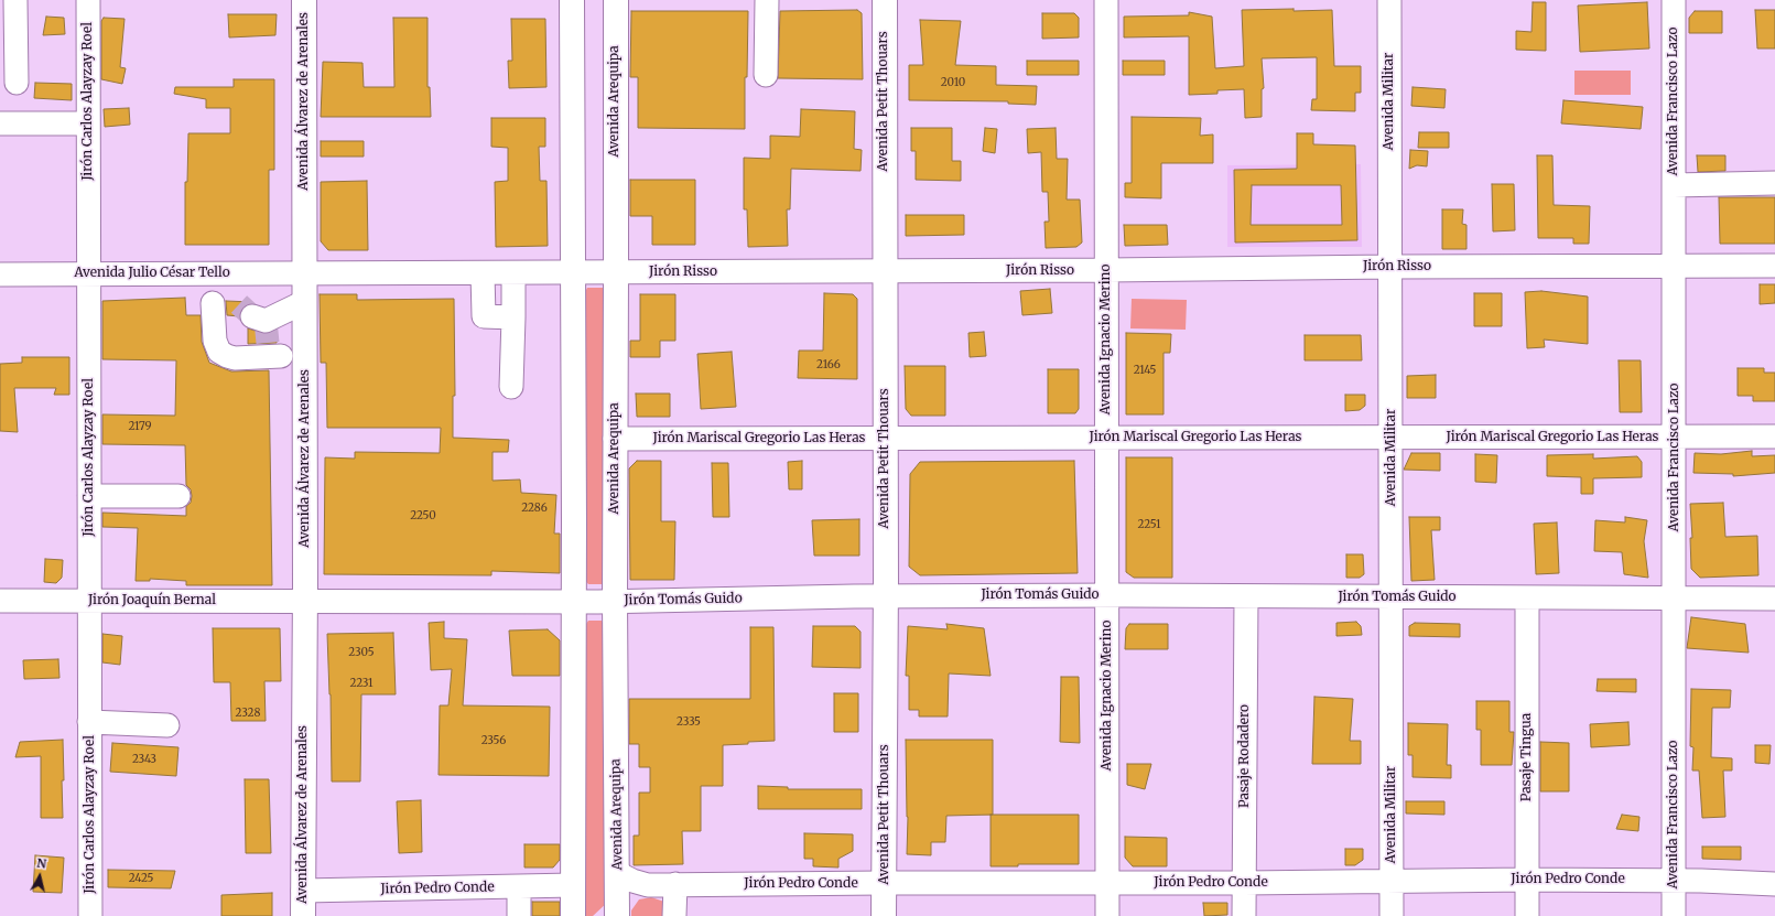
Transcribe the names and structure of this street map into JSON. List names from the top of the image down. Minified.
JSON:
{"streets":{"main road":["Avenida Álvarez de Arenales","Avenida Arequipa","Avenida Petit Thouars"],"street":["Jirón Carlos Alayzay Roel","Avenida Militar","Avenida Francisco Lazo","Jirón Risso","Avenida Julio César Tello","Avenida Ignacio Merino","Jirón Mariscal Gregorio Las Heras","Jirón Tomás Guido","Jirón Joaquín Bernal","Pasaje Rodadero","Pasaje Tingua","Jirón Pedro Conde"]},"crossings":[["Jirón Carlos Alayzay Roel","Avenida Julio César Tello"],["Jirón Carlos Alayzay Roel","Jirón Joaquín Bernal"],["Avenida Álvarez de Arenales","Jirón Risso"],["Avenida Álvarez de Arenales","Avenida Julio César Tello"],["Avenida Álvarez de Arenales","Jirón Tomás Guido"],["Avenida Álvarez de Arenales","Jirón Joaquín Bernal"],["Avenida Álvarez de Arenales","Jirón Pedro Conde"],["Avenida Arequipa","Jirón Risso"],["Avenida Arequipa","Jirón Mariscal Gregorio Las Heras"],["Avenida Arequipa","Jirón Tomás Guido"],["Avenida Arequipa","Jirón Pedro Conde"],["Avenida Petit Thouars","Jirón Risso"],["Avenida Petit Thouars","Jirón Mariscal Gregorio Las Heras"],["Avenida Petit Thouars","Jirón Tomás Guido"],["Avenida Petit Thouars","Jirón Pedro Conde"],["Avenida Militar","Jirón Risso"],["Avenida Militar","Jirón Mariscal Gregorio Las Heras"],["Avenida Militar","Jirón Tomás Guido"],["Avenida Militar","Jirón Pedro Conde"],["Avenida Francisco Lazo","Jirón Risso"],["Avenida Francisco Lazo","Jirón Mariscal Gregorio Las Heras"],["Avenida Francisco Lazo","Jirón Tomás Guido"],["Avenida Francisco Lazo","Jirón Pedro Conde"],["Jirón Risso","Avenida Julio César Tello"],["Jirón Risso","Avenida Ignacio Merino"],["Avenida Ignacio Merino","Jirón Mariscal Gregorio Las Heras"],["Avenida Ignacio Merino","Jirón Tomás Guido"],["Avenida Ignacio Merino","Jirón Pedro Conde"],["Jirón Tomás Guido","Jirón Joaquín Bernal"],["Jirón Tomás Guido","Pasaje Rodadero"],["Jirón Tomás Guido","Pasaje Tingua"],["Pasaje Rodadero","Jirón Pedro Conde"],["Pasaje Tingua","Jirón Pedro Conde"]],"house_numbers":["2010","2166","2145","2179","2286","2250","2251","2305","2231","2328","2335","2356","2343","2425"],"north":"top"}
